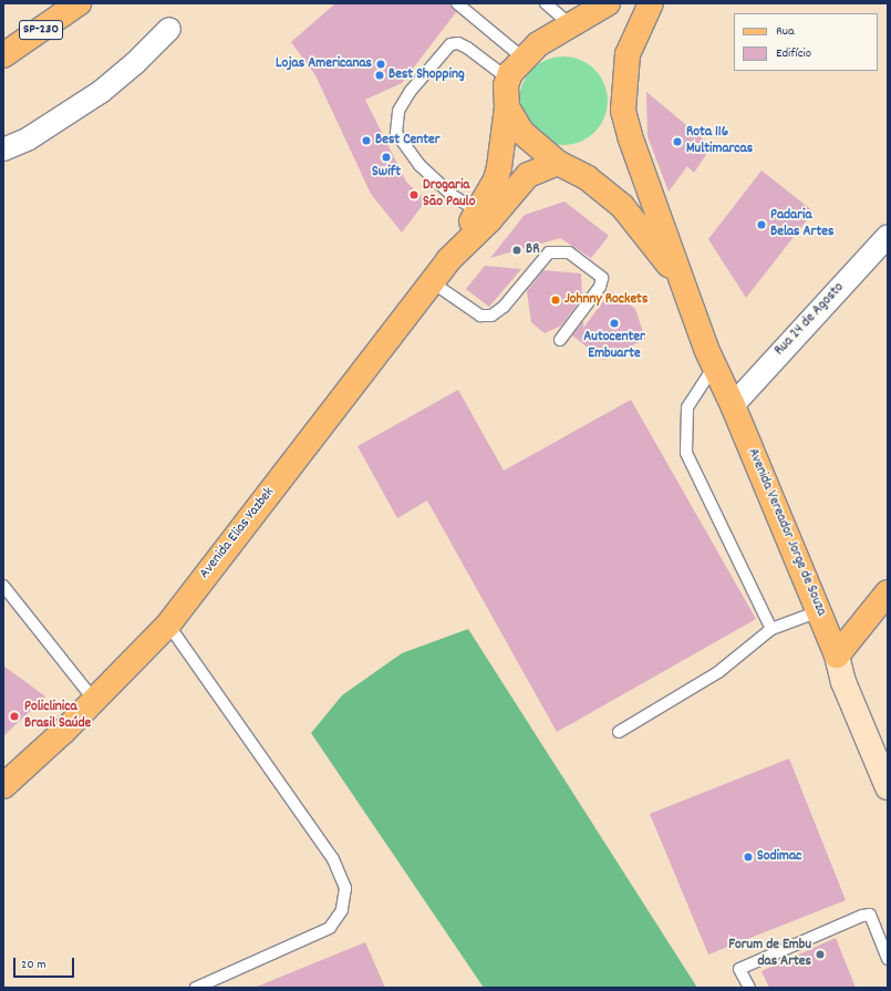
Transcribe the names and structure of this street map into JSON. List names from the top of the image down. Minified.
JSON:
{"streets":{"main road":["SP-230","Avenida Vereador Jorge de Souza","Avenida Elias Yazbek"],"street":["Rua 24 de Agosto"]},"crossings":[["Rua 24 de Agosto","Avenida Vereador Jorge de Souza"],["Avenida Vereador Jorge de Souza","Avenida Elias Yazbek"]],"places":["Lojas Americanas","Best Shopping","Best Center","Rota 116 Multimarcas","Swift","Drogaria São Paulo","Padaria Belas Artes","BR","Johnny Rockets","Autocenter Embuarte","Policlinica Brasil Saúde","Sodimac","Forum de Embu das Artes"],"legend":["Rua","Edifício"],"scale_bar":"20 m"}
